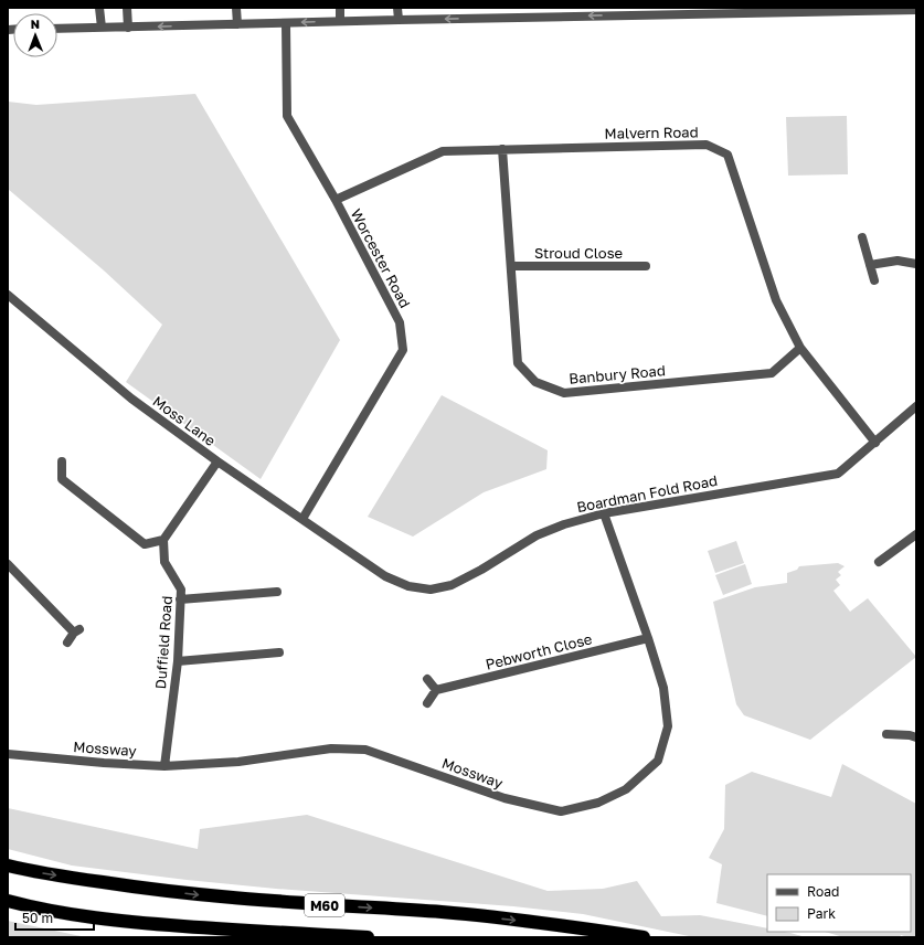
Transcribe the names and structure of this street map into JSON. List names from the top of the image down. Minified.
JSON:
{"streets":{"highway":["M60"],"street":["Malvern Road","Stroud Close","Worcester Road","Banbury Road","Moss Lane","Boardman Fold Road","Duffield Road","Pebworth Close","Mossway"]},"crossings":[["Malvern Road","Worcester Road"],["Malvern Road","Banbury Road"],["Malvern Road","Boardman Fold Road"],["Stroud Close","Banbury Road"],["Worcester Road","Moss Lane"],["Moss Lane","Boardman Fold Road"],["Boardman Fold Road","Mossway"],["Duffield Road","Mossway"],["Pebworth Close","Mossway"]],"legend":["Road","Park"],"scale_bar":"50 m","north":"top"}
